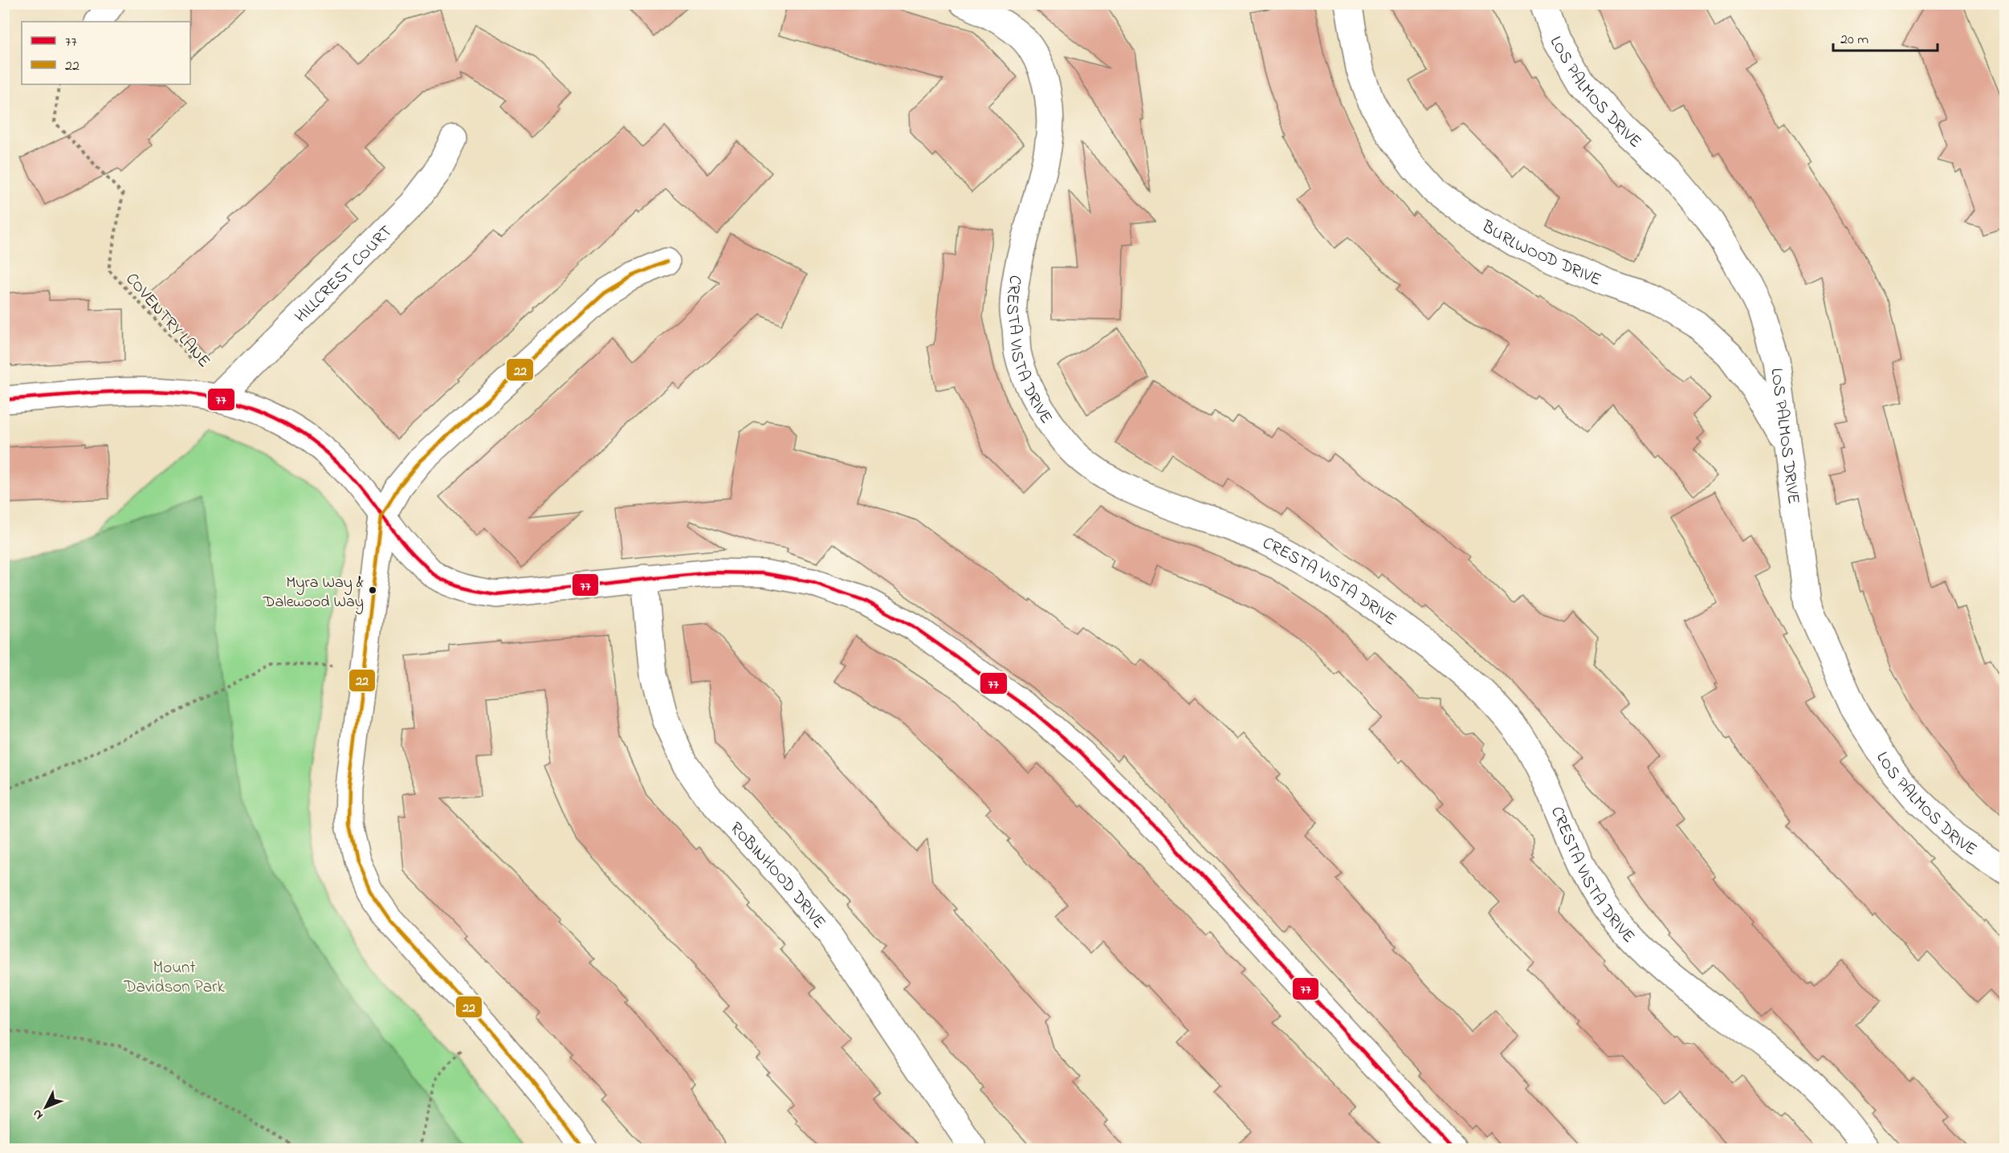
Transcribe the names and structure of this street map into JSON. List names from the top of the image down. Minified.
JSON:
{"streets":{"street":["LOS PALMOS DRIVE","BURLWOOD DRIVE","HILLCREST COURT","CRESTA VISTA DRIVE","ROBINHOOD DRIVE"],"path":["COVENTRY LANE"]},"crossings":[["LOS PALMOS DRIVE","BURLWOOD DRIVE"],["HILLCREST COURT","COVENTRY LANE"]],"parks":["Mount Davidson Park"],"places":["Myra Way & Dalewood Way"],"lines":["transit line 22","transit line 77"],"legend":["77","22"],"scale_bar":"20 m","north":"bottom left"}
